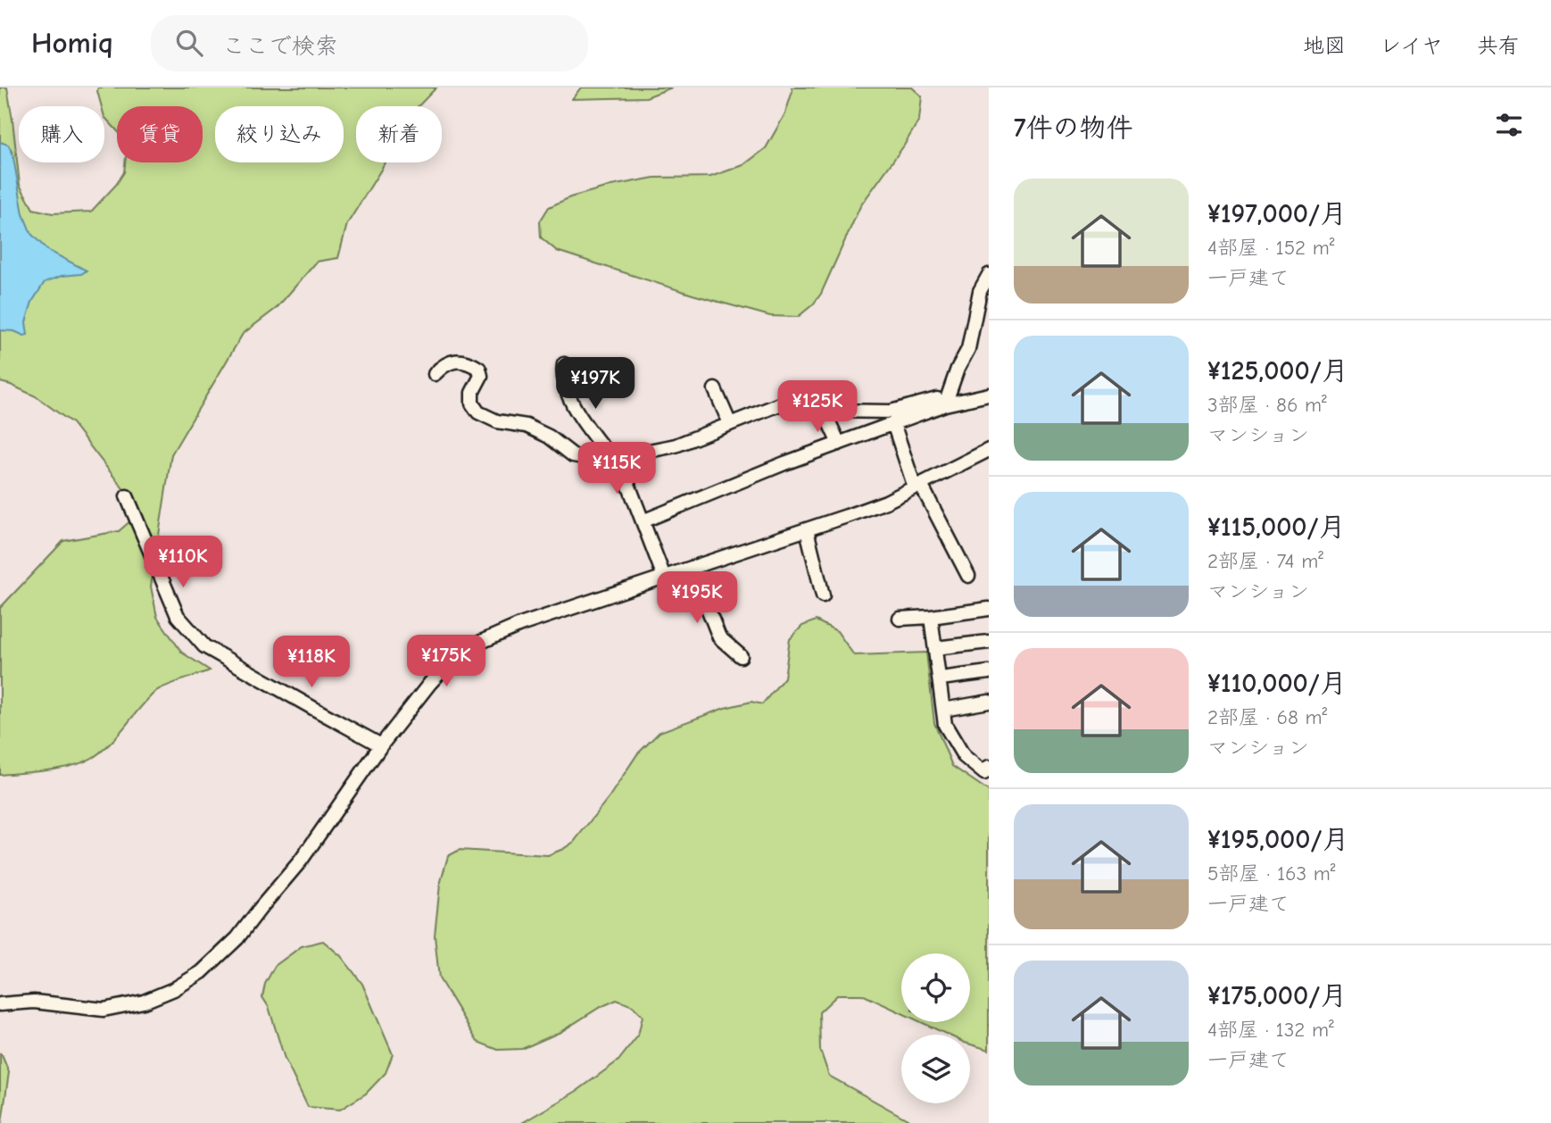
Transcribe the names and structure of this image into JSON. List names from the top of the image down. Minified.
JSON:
{"page":{"header":"Homiq","search":"ここで検索","nav":["地図","レイヤ","共有"],"heading":"7件の物件","chip":["購入","賃貸","絞り込み","新着"],"list":[{"name":"¥197,000/月","note":"4部屋 · 152 m² · 一戸建て"},{"name":"¥125,000/月","note":"3部屋 · 86 m² · マンション"},{"name":"¥115,000/月","note":"2部屋 · 74 m² · マンション"},{"name":"¥110,000/月","note":"2部屋 · 68 m² · マンション"},{"name":"¥195,000/月","note":"5部屋 · 163 m² · 一戸建て"},{"name":"¥175,000/月","note":"4部屋 · 132 m² · 一戸建て"}],"price":["¥197K","¥125K","¥115K","¥110K","¥195K","¥175K","¥118K"]}}
